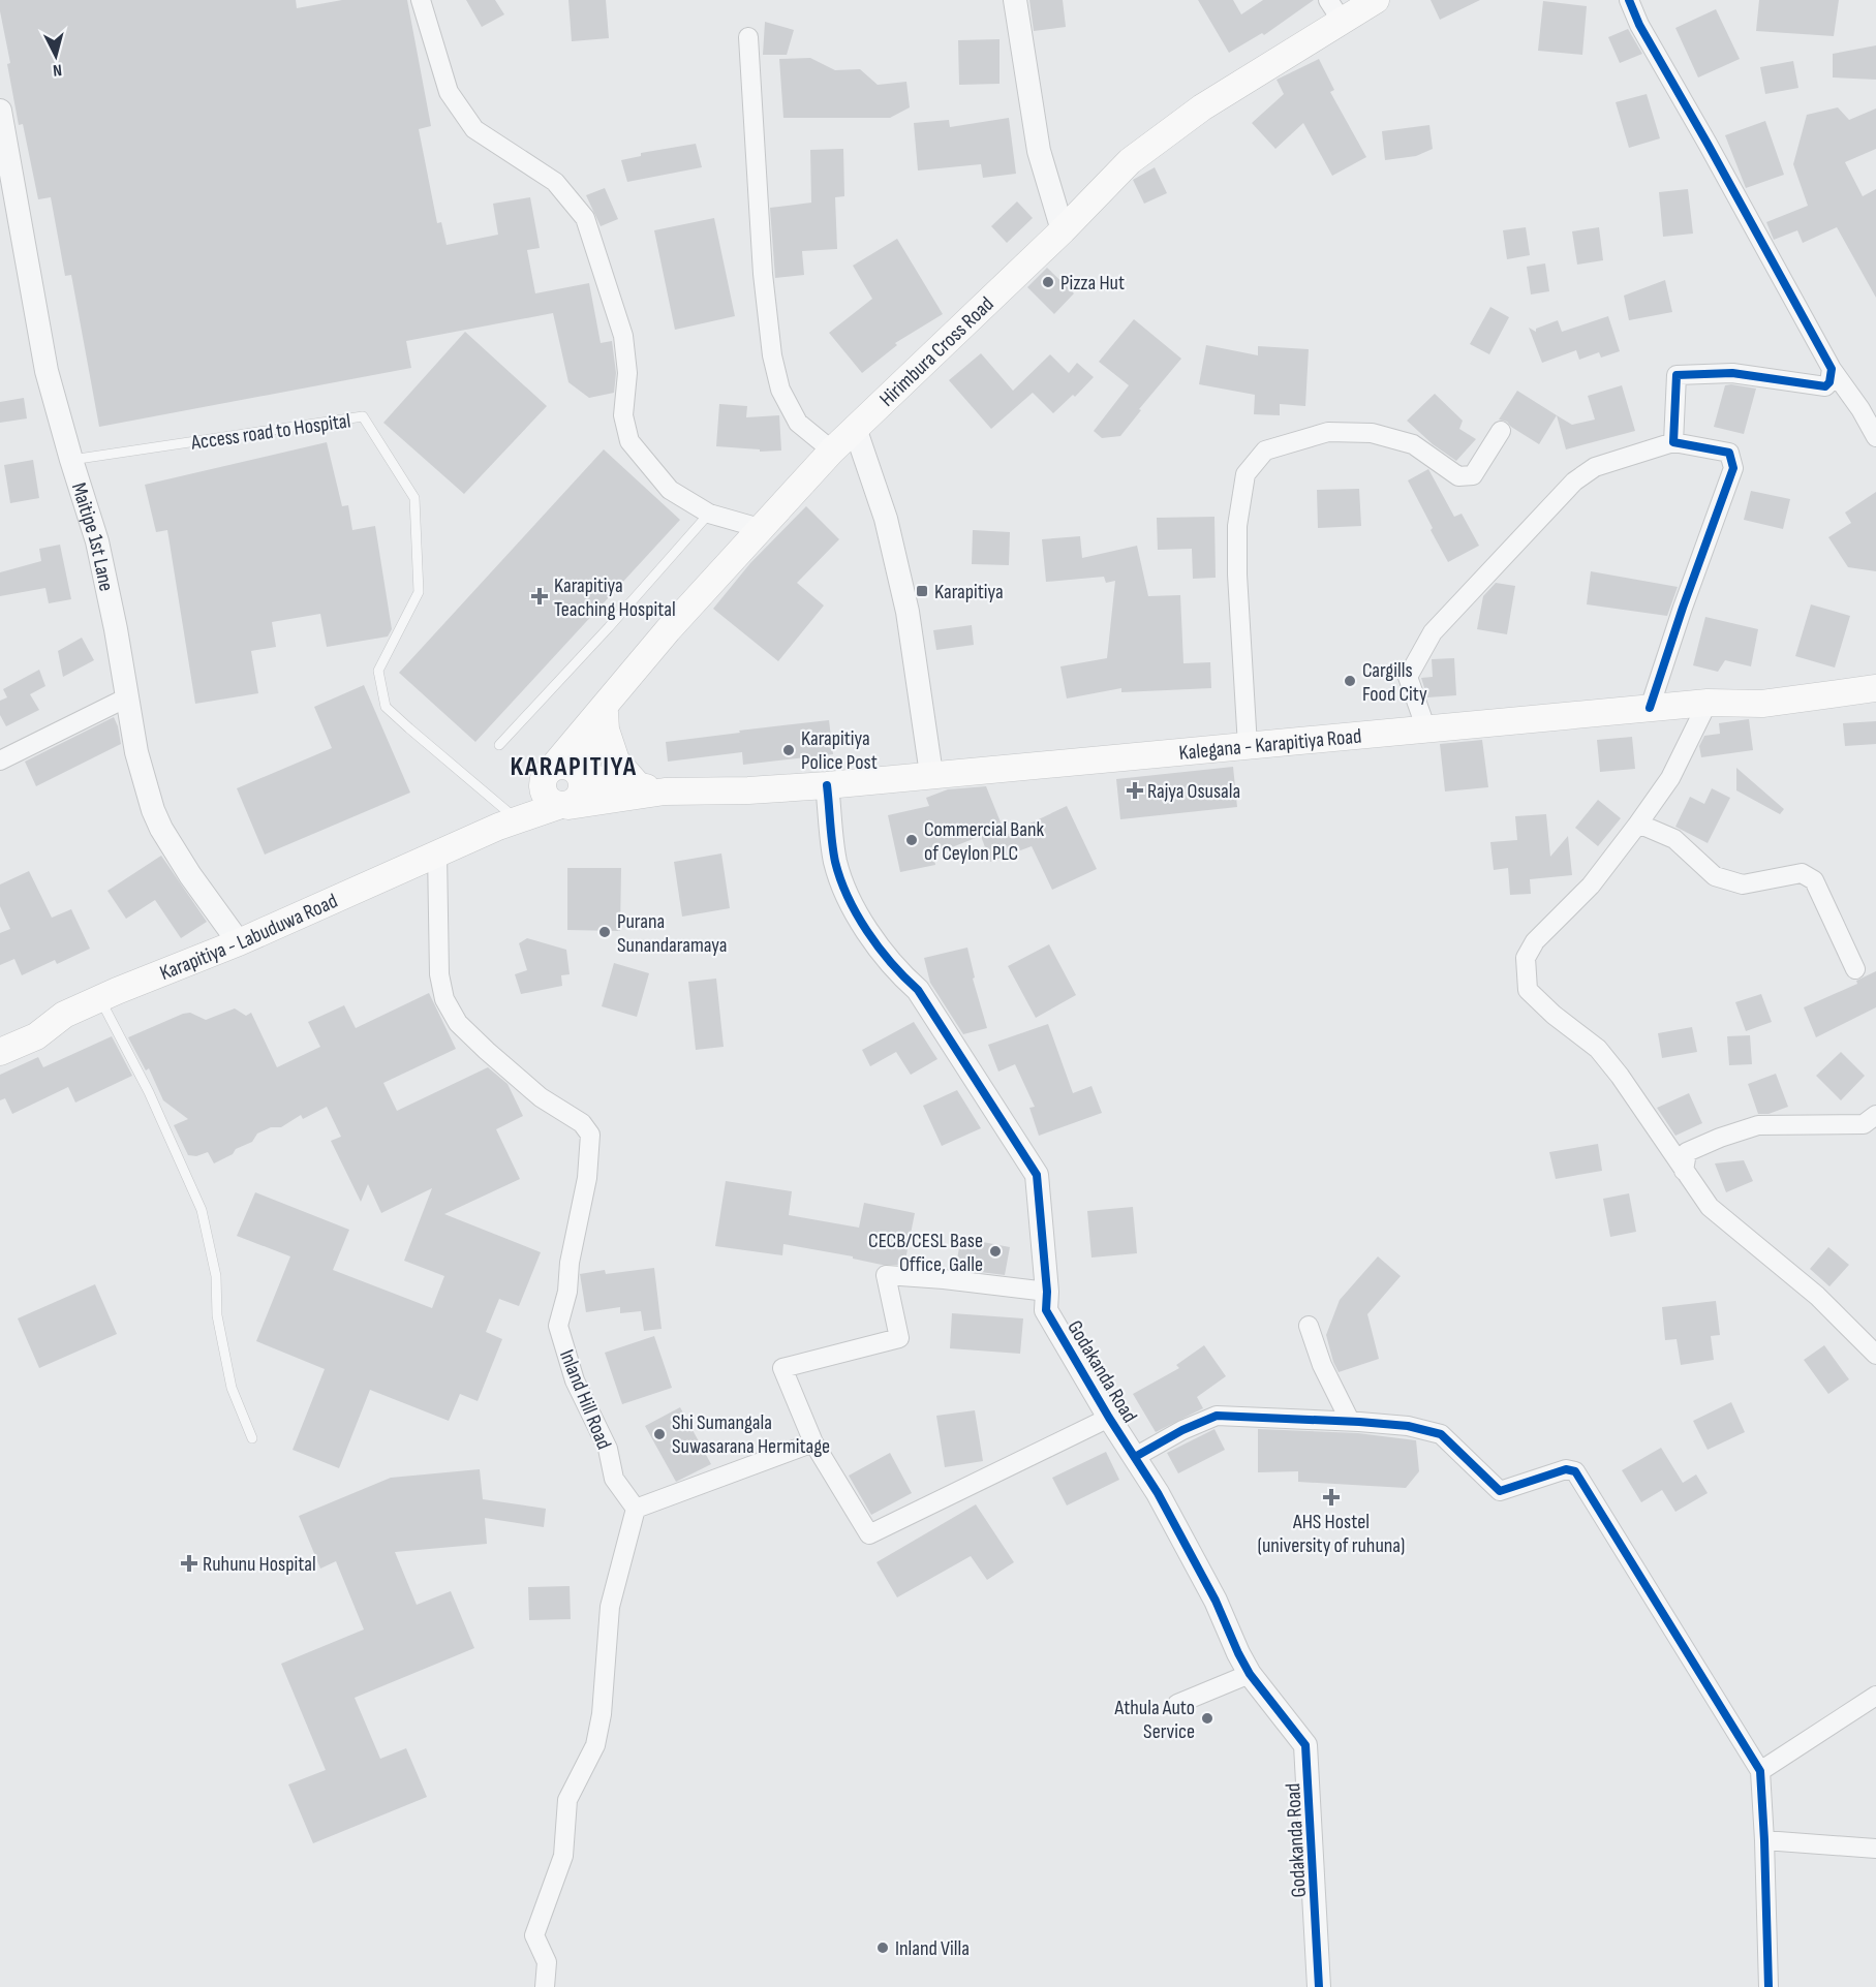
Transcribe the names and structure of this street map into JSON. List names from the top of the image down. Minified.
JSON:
{"streets":{"main road":["Hirimbura Cross Road","Kalegana - Karapitiya Road","Karapitiya - Labuduwa Road"],"street":["Maitipe 1st Lane","Godakanda Road","Inland Hill Road"],"lane":["Access road to Hospital"]},"crossings":[["Hirimbura Cross Road","Kalegana - Karapitiya Road"],["Hirimbura Cross Road","Karapitiya - Labuduwa Road"],["Access road to Hospital","Maitipe 1st Lane"],["Access road to Hospital","Karapitiya - Labuduwa Road"],["Maitipe 1st Lane","Karapitiya - Labuduwa Road"],["Kalegana - Karapitiya Road","Karapitiya - Labuduwa Road"],["Kalegana - Karapitiya Road","Godakanda Road"],["Karapitiya - Labuduwa Road","Inland Hill Road"]],"districts":["KARAPITIYA"],"places":{"other":["Pizza Hut","Cargills Food City","Karapitiya Police Post","Commercial Bank of Ceylon PLC","Purana Sunandaramaya","CECB/CESL Base Office, Galle","Shi Sumangala Suwasarana Hermitage","Athula Auto Service","Inland Villa"],"transit":["Karapitiya"],"health":["Karapitiya Teaching Hospital","Rajya Osusala","AHS Hostel (university of ruhuna)","Ruhunu Hospital"]},"north":"bottom"}
